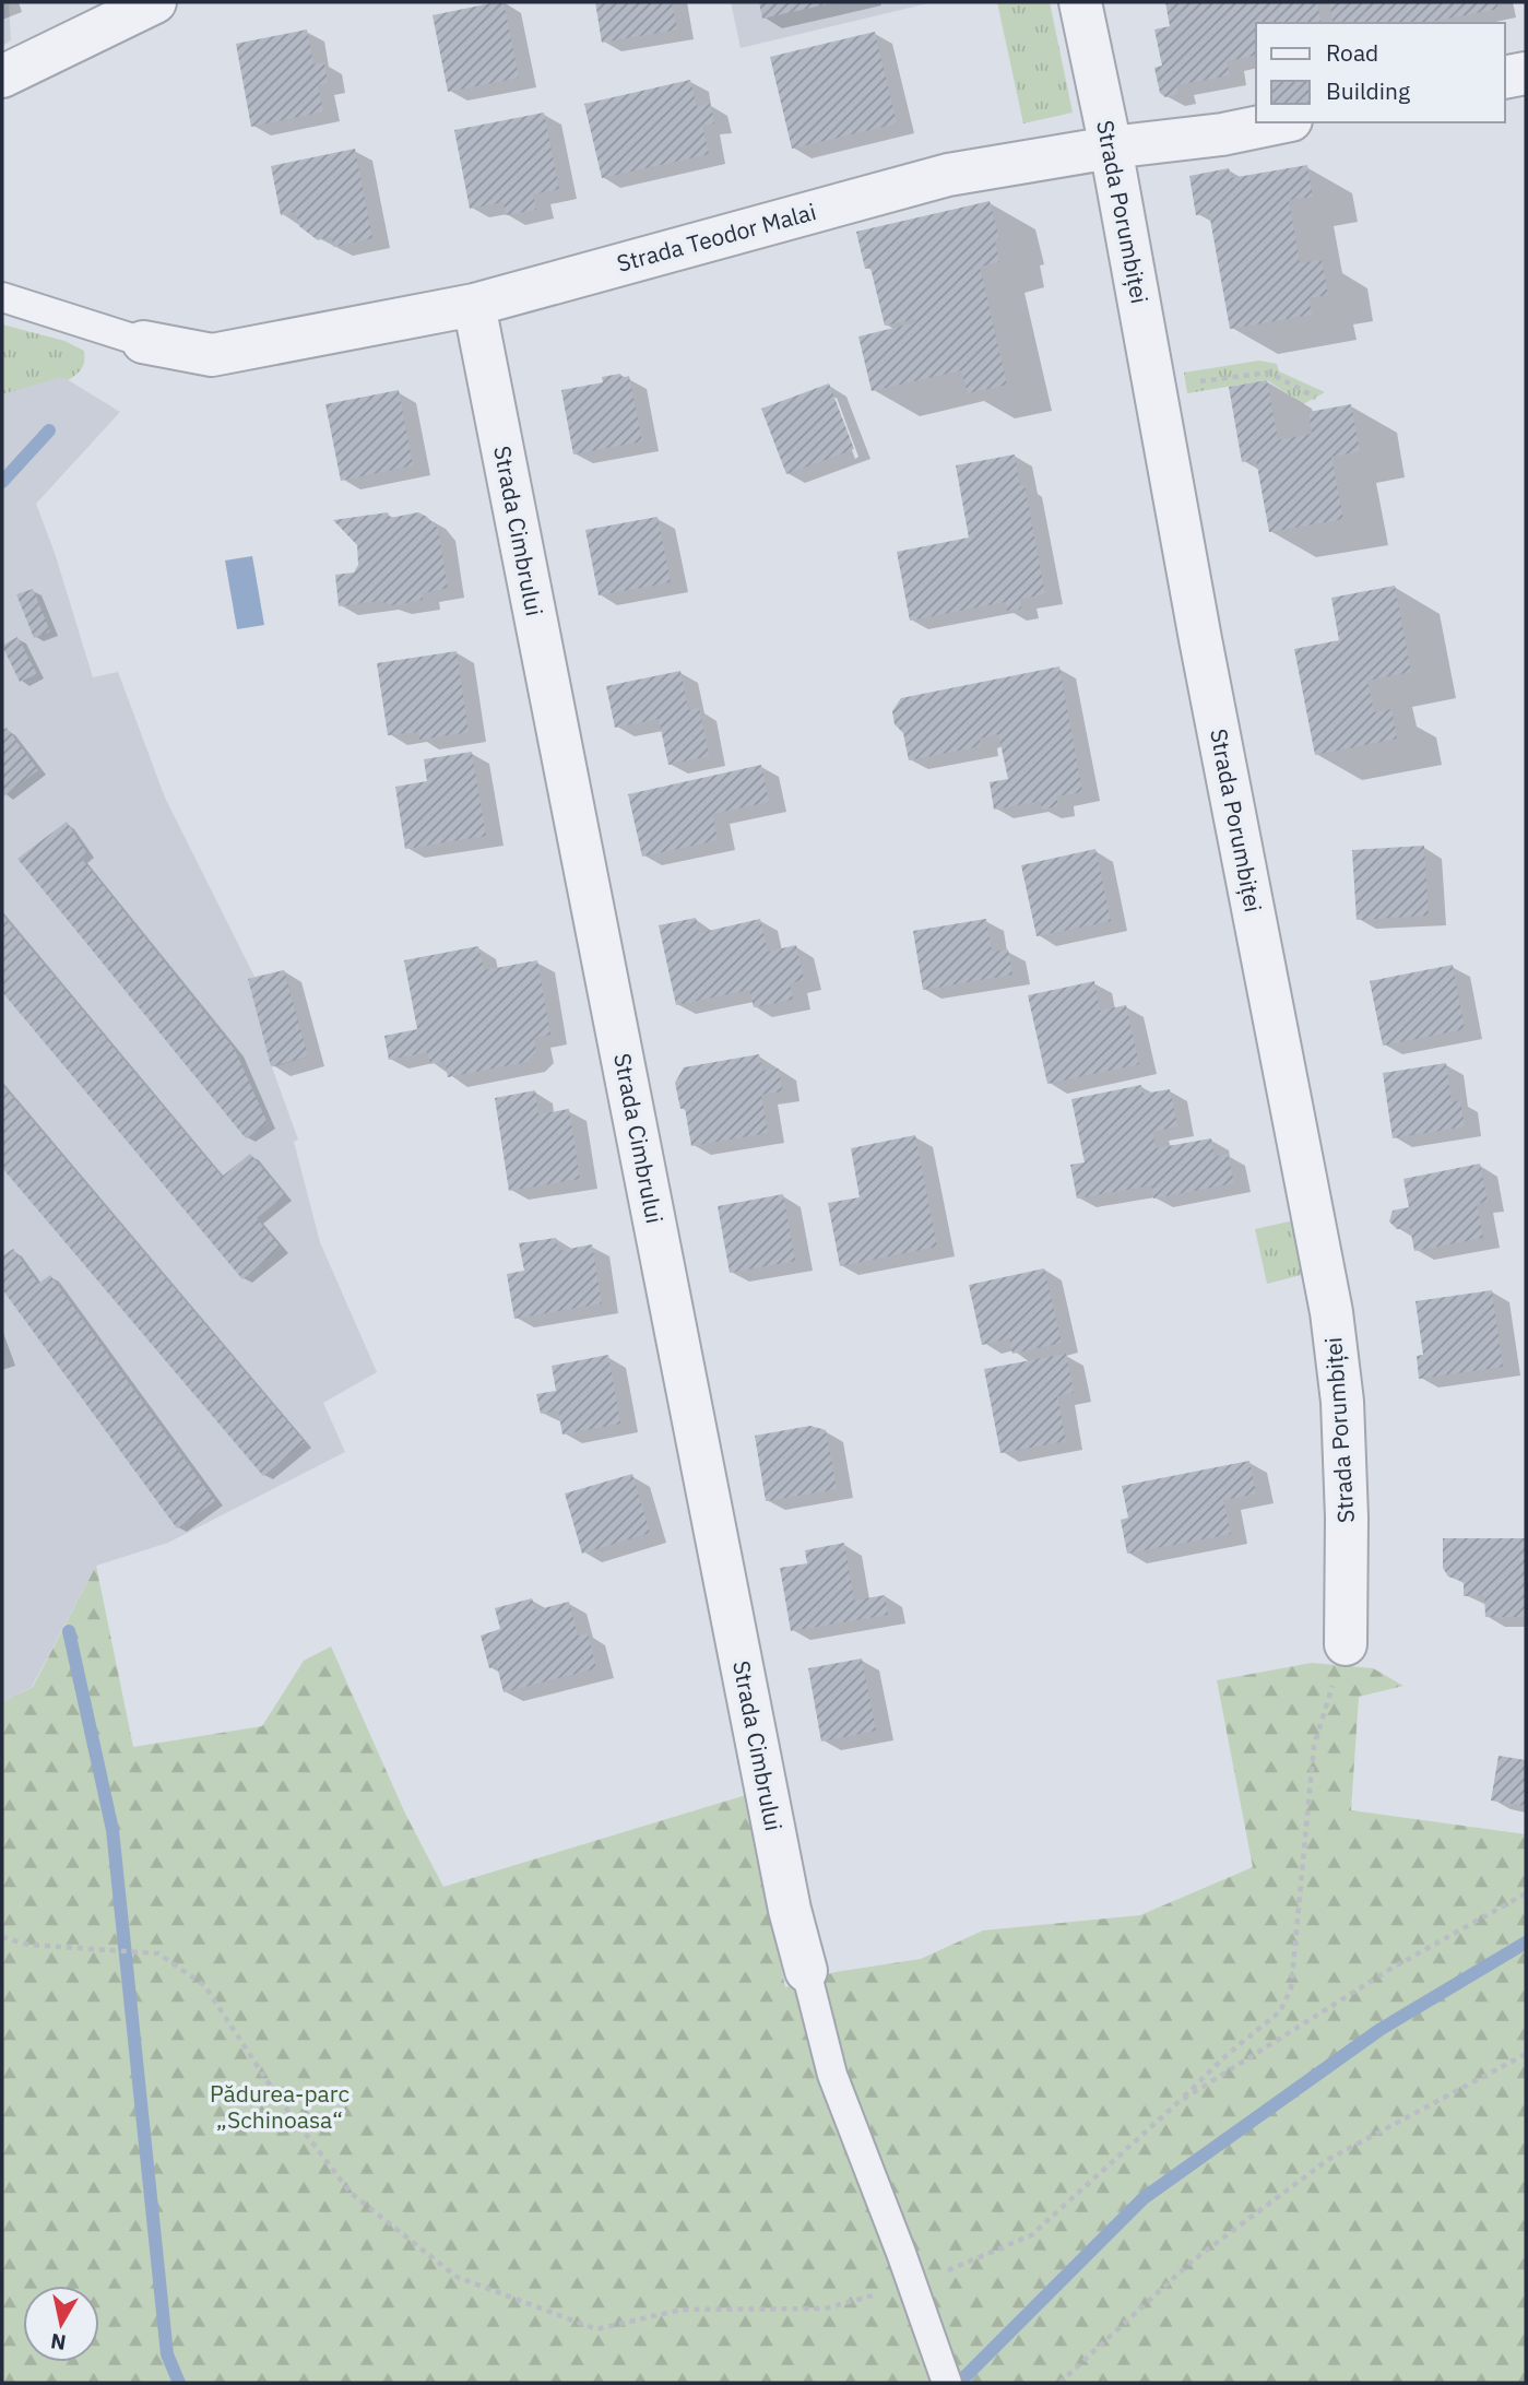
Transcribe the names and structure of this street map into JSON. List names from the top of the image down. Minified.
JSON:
{"streets":{"street":["Strada Porumbiței","Strada Teodor Malai","Strada Cimbrului"]},"crossings":[["Strada Porumbiței","Strada Teodor Malai"],["Strada Teodor Malai","Strada Cimbrului"]],"parks":["Pădurea-parc „Schinoasa“"],"legend":["Road","Building"],"north":"bottom"}
